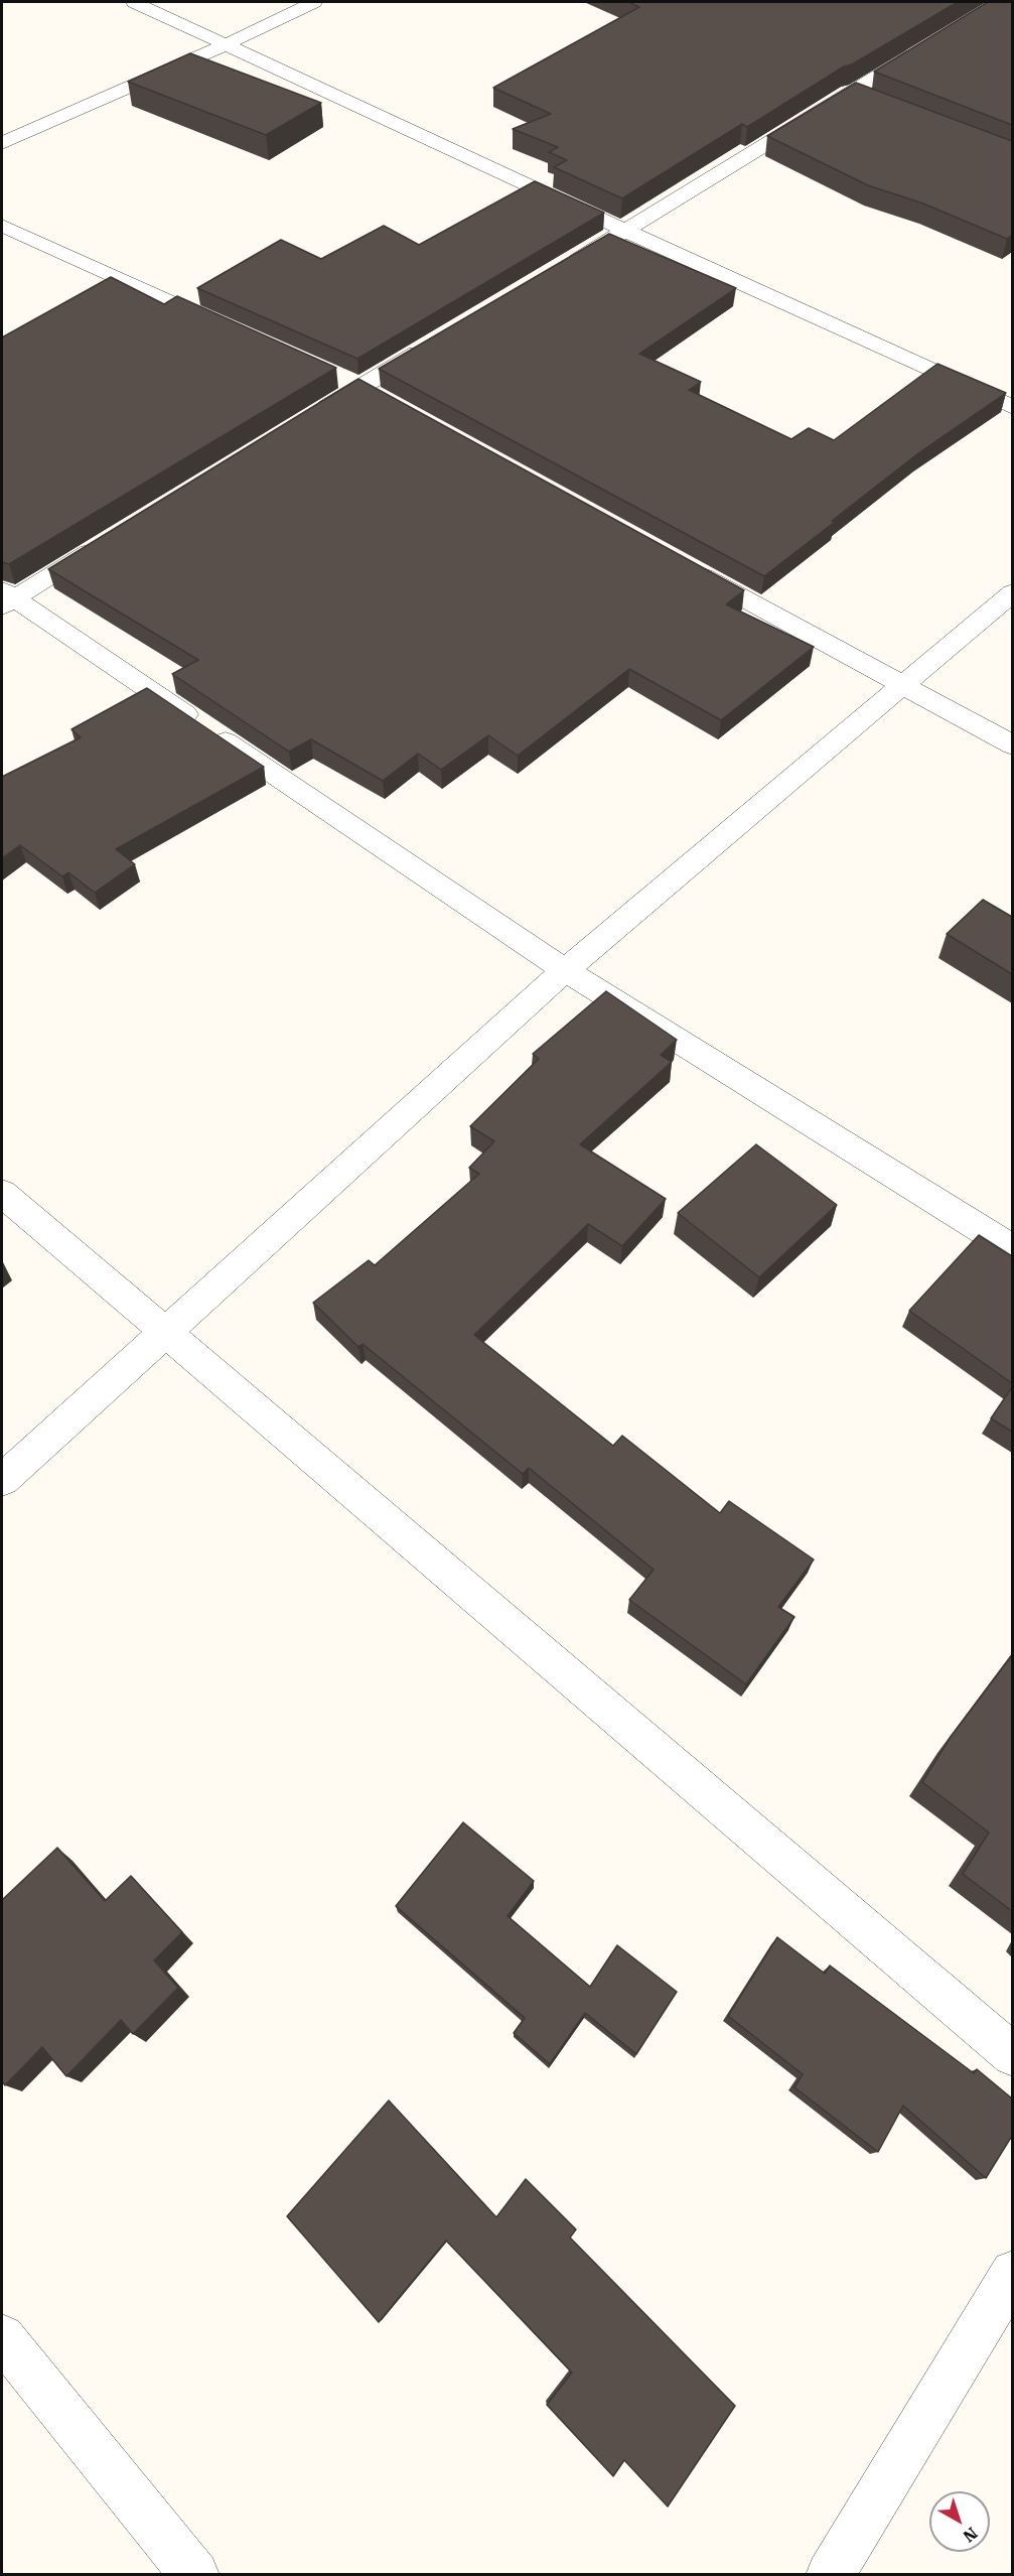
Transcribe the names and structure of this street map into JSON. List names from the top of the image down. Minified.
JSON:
{"north":"bottom right"}
